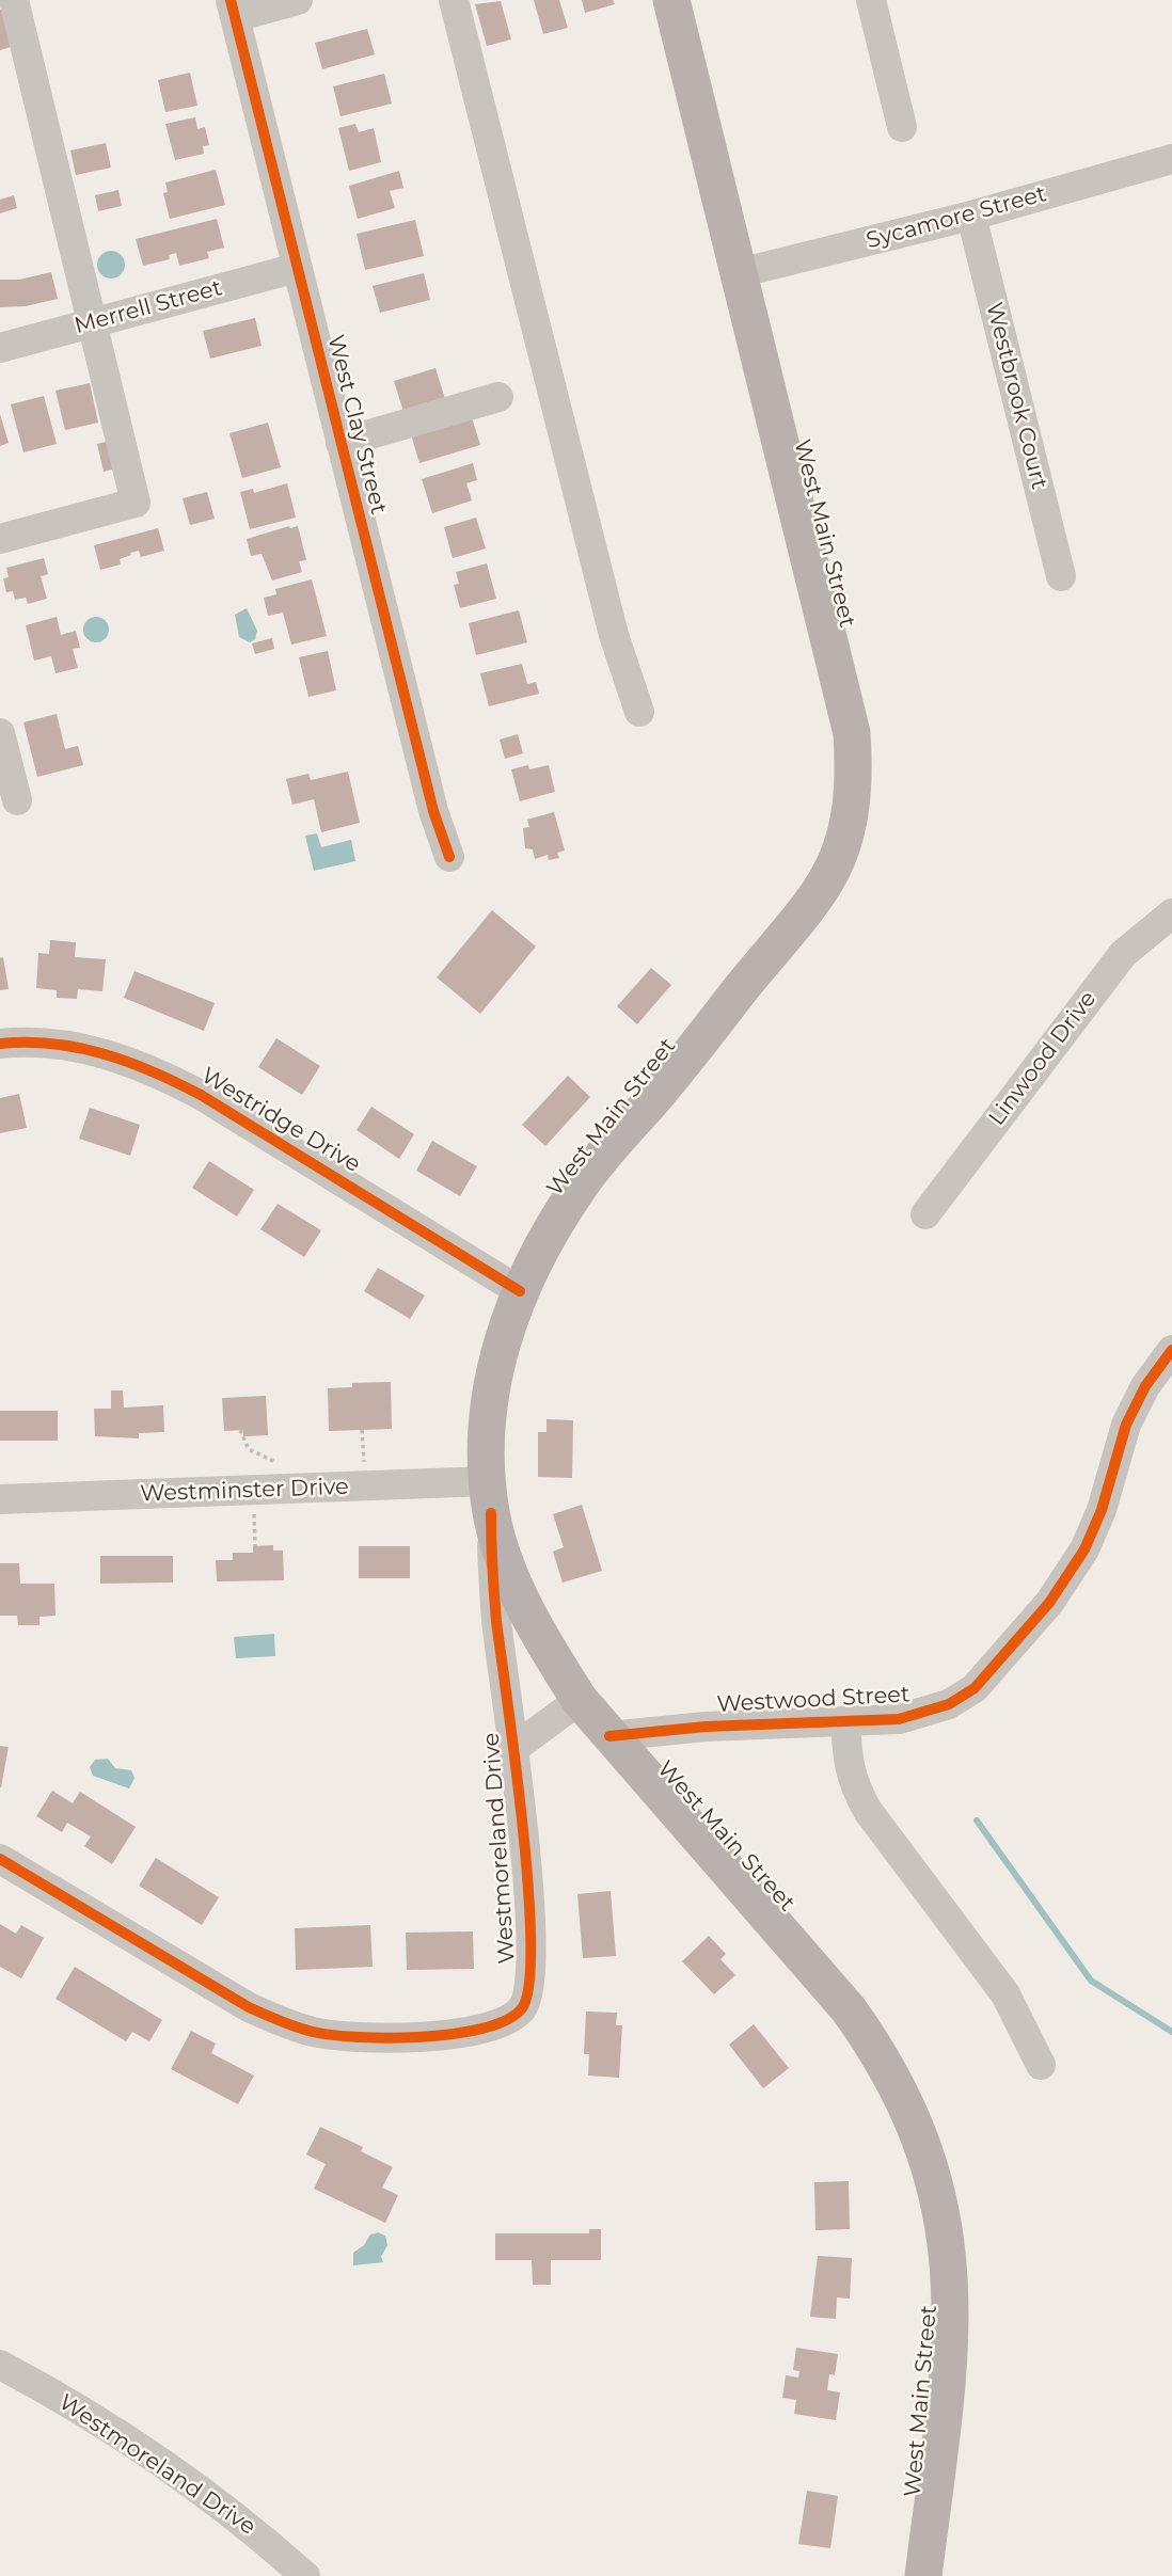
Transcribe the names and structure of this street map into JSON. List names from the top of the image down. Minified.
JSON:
{"streets":{"main road":["West Main Street"],"street":["Sycamore Street","Merrell Street","Westbrook Court","West Clay Street","Linwood Drive","Westridge Drive","Westminster Drive","Westwood Street","Westmoreland Drive"]},"crossings":[["Sycamore Street","Westbrook Court"],["Sycamore Street","West Main Street"],["Merrell Street","West Clay Street"],["West Main Street","Westridge Drive"],["West Main Street","Westminster Drive"],["West Main Street","Westwood Street"],["West Main Street","Westmoreland Drive"],["Westminster Drive","Westmoreland Drive"]]}
